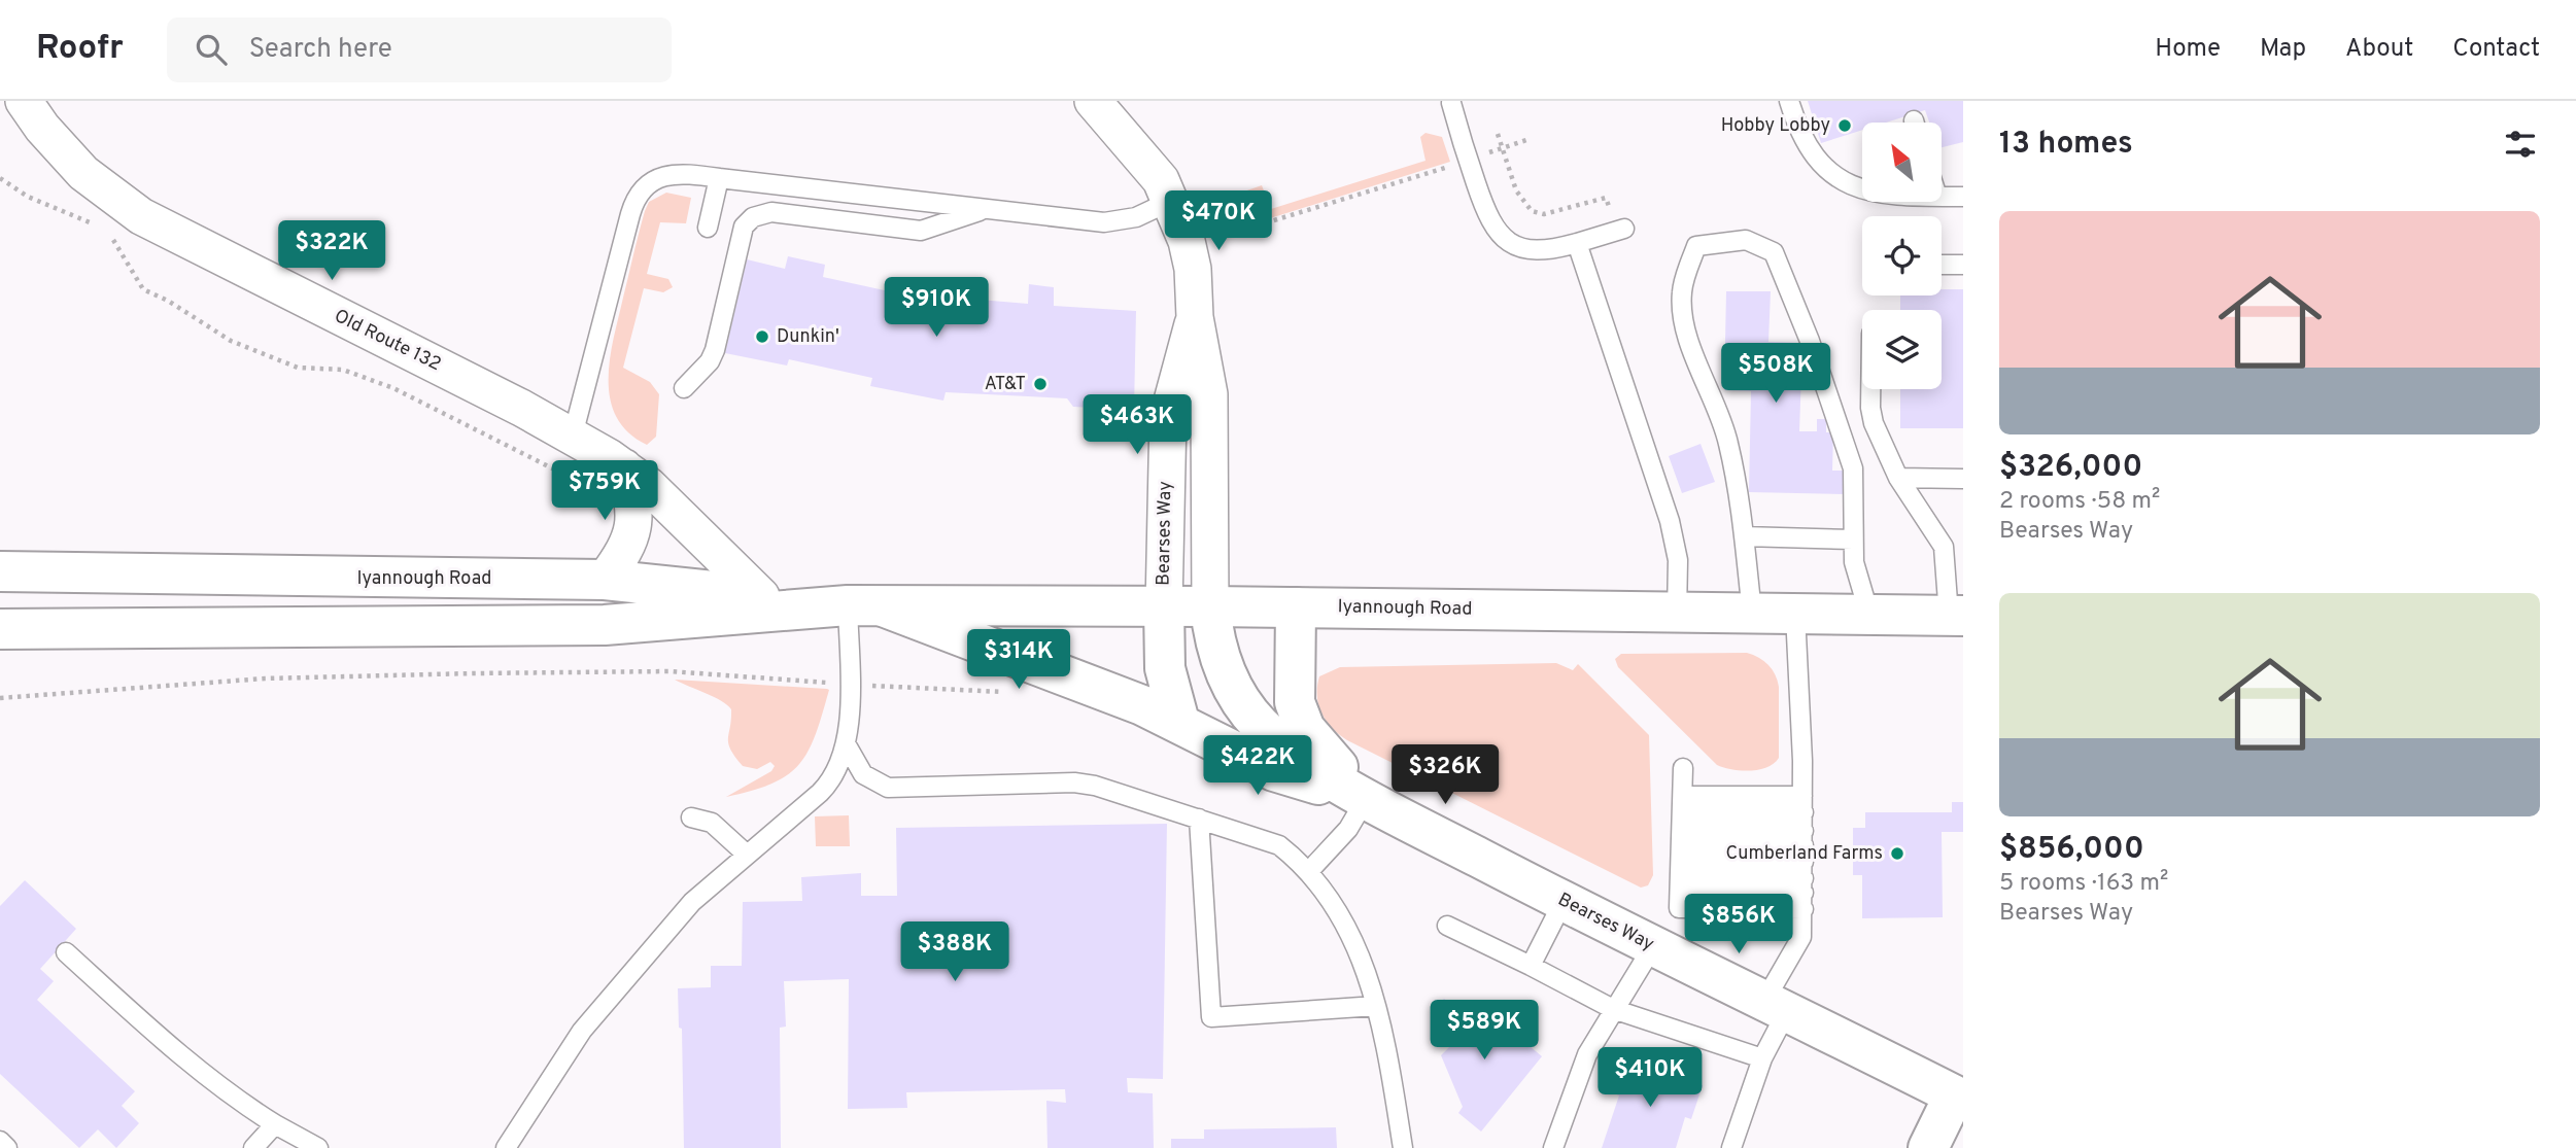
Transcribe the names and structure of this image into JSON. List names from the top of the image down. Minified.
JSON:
{"streets":{"main road":["Bearses Way","Iyannough Road"],"street":["Old Route 132"]},"crossings":[["Old Route 132","Iyannough Road"],["Bearses Way","Iyannough Road"]],"places":["Hobby Lobby","Dunkin'","AT&T","Cumberland Farms"],"north":"top left","page":{"header":"Roofr","search":"Search here","nav":["Home","Map","About","Contact"],"heading":"13 homes","list":[{"name":"$326,000","note":"2 rooms · 58 m² · Bearses Way"},{"name":"$856,000","note":"5 rooms · 163 m² · Bearses Way"}],"price":["$470K","$322K","$910K","$508K","$463K","$759K","$314K","$422K","$326K","$856K","$388K","$589K","$410K"]}}
